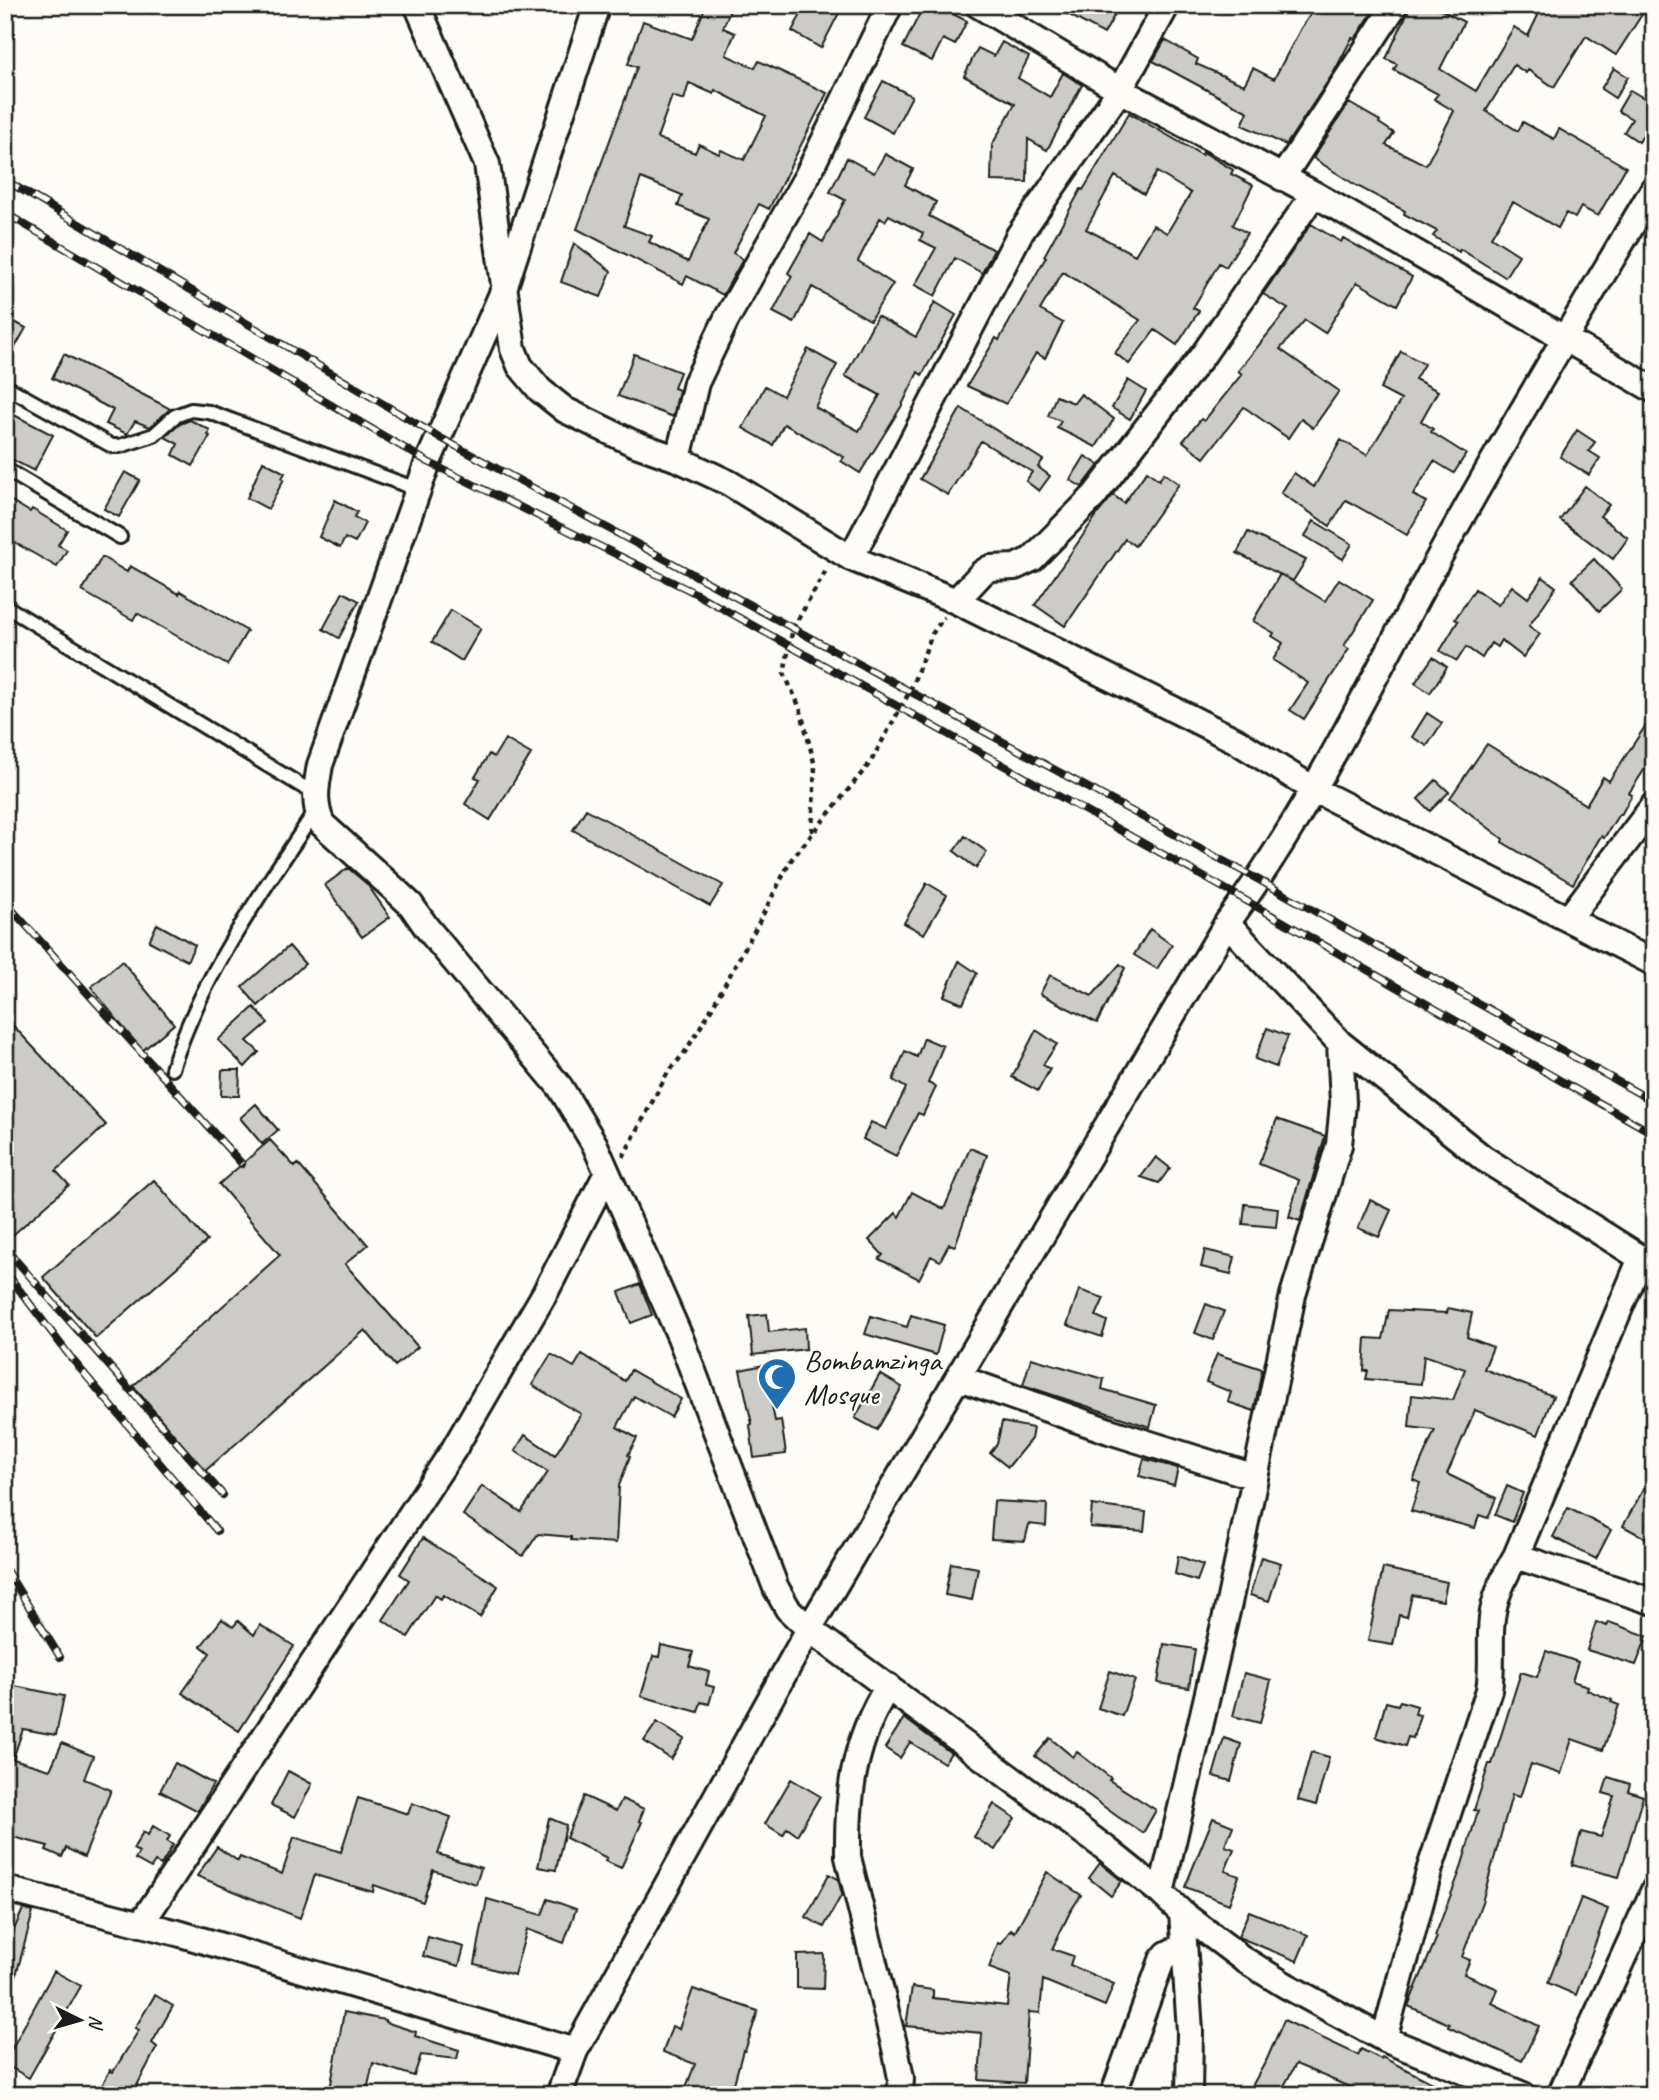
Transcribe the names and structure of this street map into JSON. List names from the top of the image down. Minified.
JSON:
{"places":{"mosque":["Bombamzinga Mosque"]},"north":"right"}
